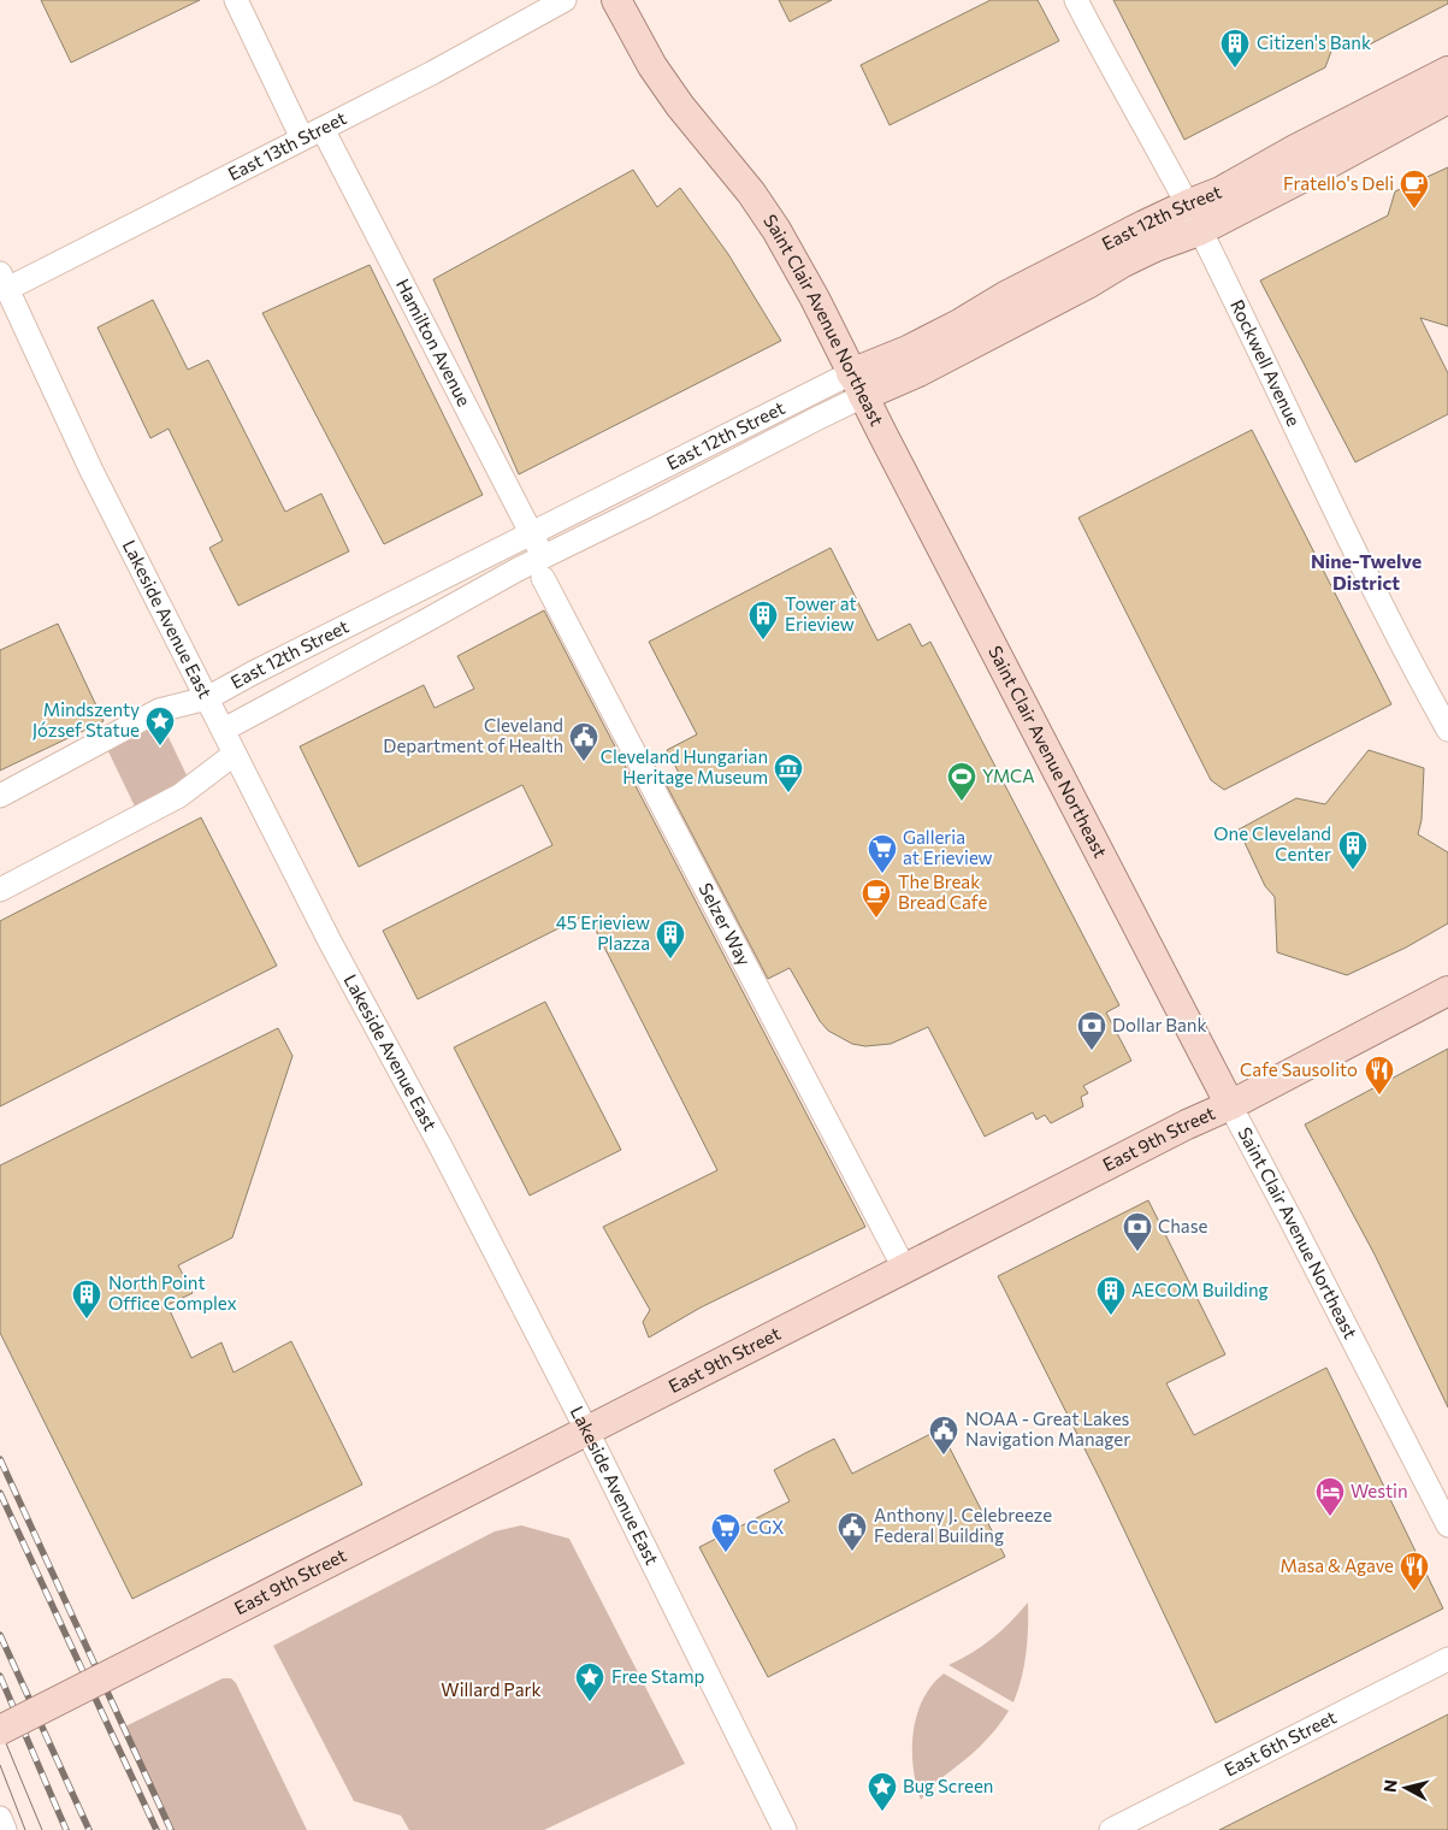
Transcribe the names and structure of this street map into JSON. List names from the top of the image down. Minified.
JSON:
{"streets":{"main road":["East 12th Street","Saint Clair Avenue Northeast","East 9th Street"],"street":["East 13th Street","Hamilton Avenue","Rockwell Avenue","Lakeside Avenue East","Selzer Way","East 6th Street"]},"crossings":[["East 13th Street","Hamilton Avenue"],["East 13th Street","Lakeside Avenue East"],["East 12th Street","Saint Clair Avenue Northeast"],["East 12th Street","Hamilton Avenue"],["East 12th Street","Rockwell Avenue"],["East 12th Street","Lakeside Avenue East"],["East 12th Street","Selzer Way"],["Saint Clair Avenue Northeast","East 9th Street"],["Hamilton Avenue","Selzer Way"],["Lakeside Avenue East","East 9th Street"],["Selzer Way","East 9th Street"]],"districts":["Nine-Twelve District"],"parks":["Willard Park"],"places":{"building":["Citizen's Bank","Tower at Erieview","One Cleveland Center","45 Erieview Plazza","AECOM Building","North Point Office Complex"],"cafe":["Fratello's Deli","The Break Bread Cafe"],"place":["Mindszenty József Statue","Free Stamp","Bug Screen"],"public building":["Cleveland Department of Health","NOAA - Great Lakes Navigation Manager","Anthony J. Celebreeze Federal Building"],"museum":["Cleveland Hungarian Heritage Museum"],"sports":["YMCA"],"supermarket":["Galleria at Erieview","CGX"],"bank":["Dollar Bank","Chase"],"restaurant":["Cafe Sausolito","Masa & Agave"],"hotel":["Westin"]},"north":"left"}
